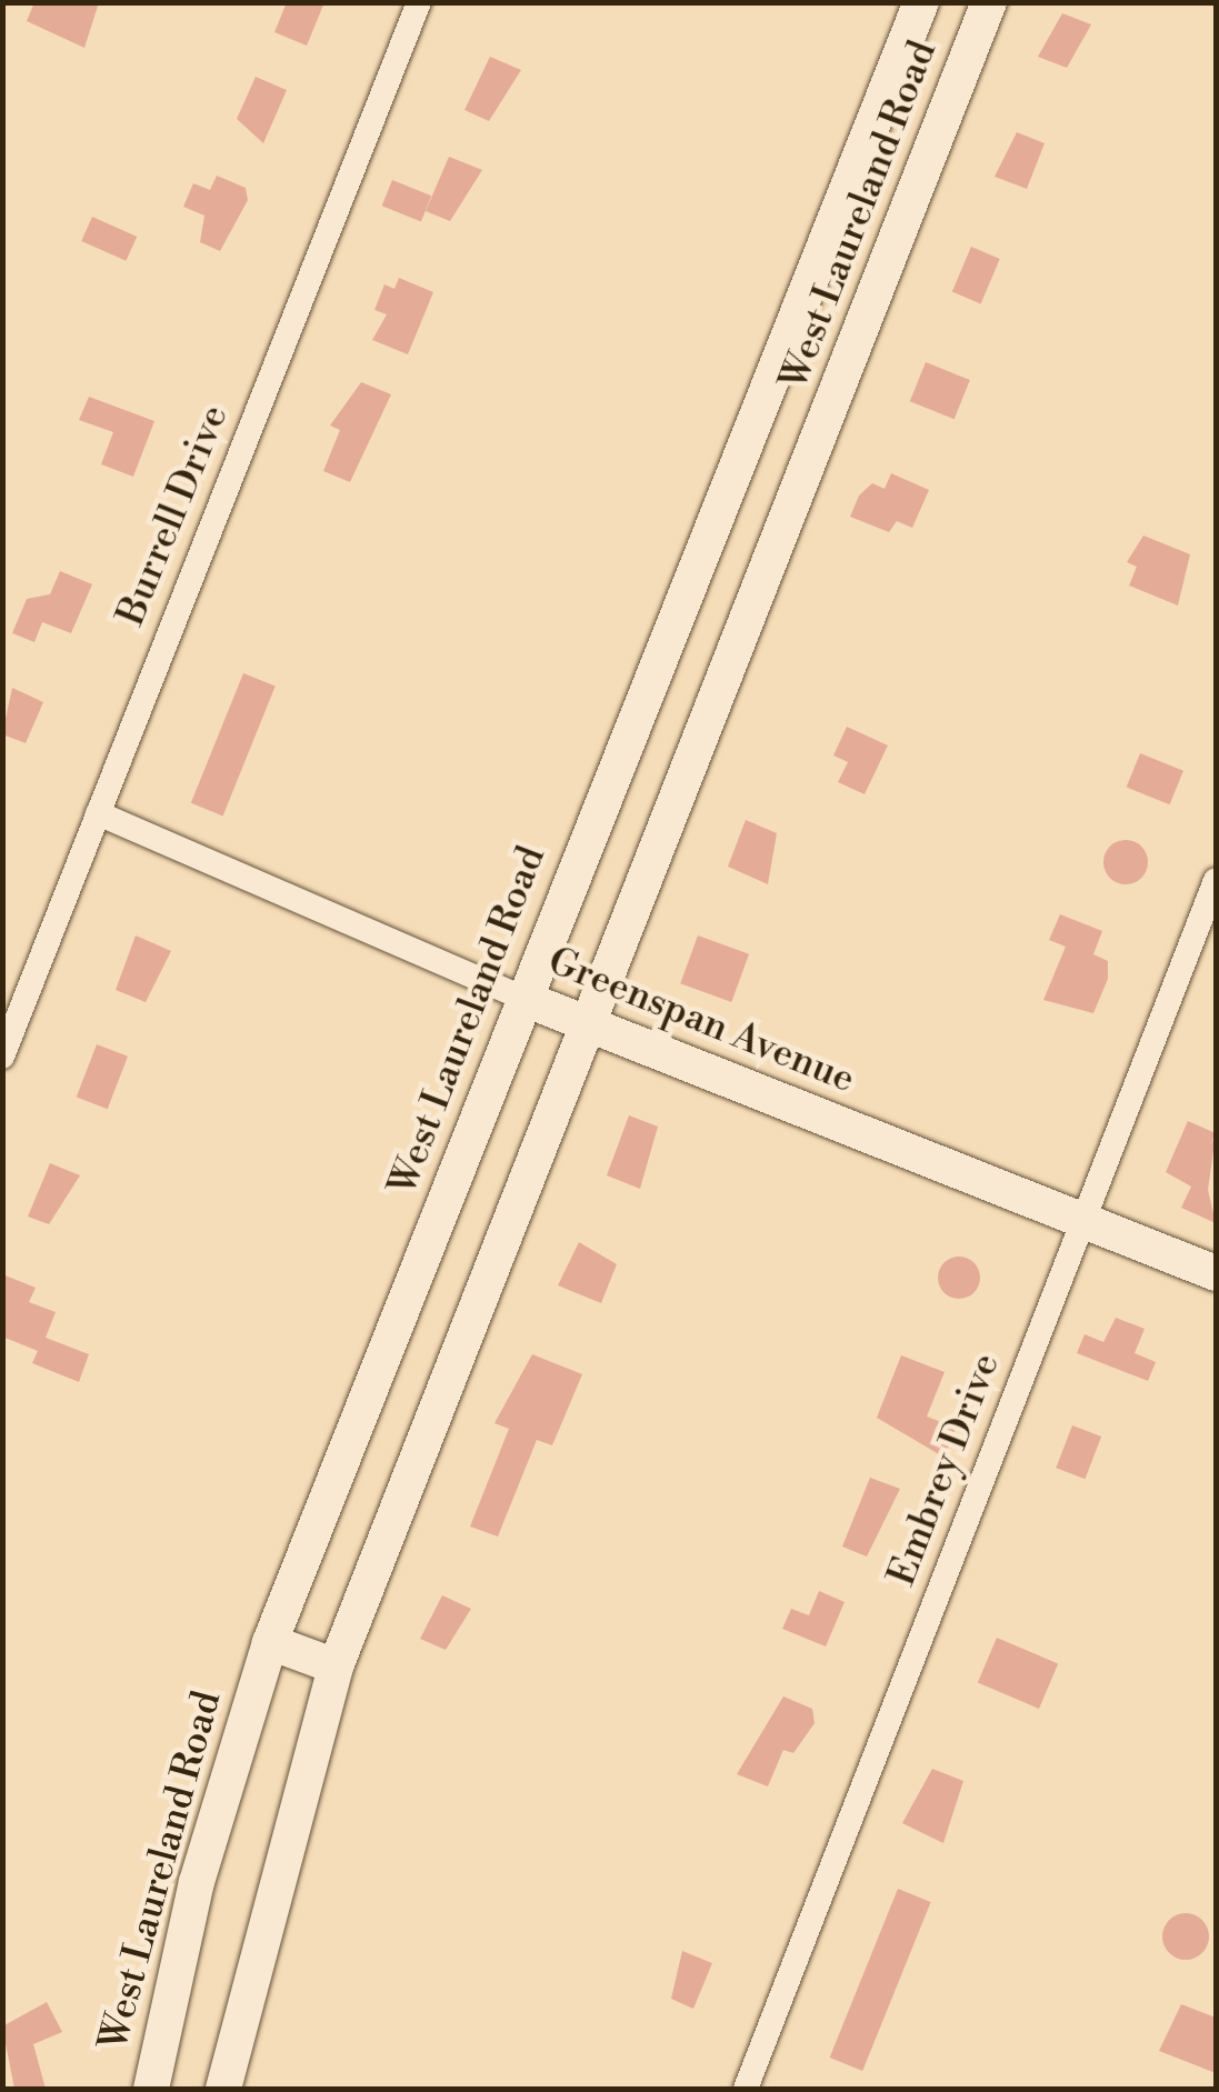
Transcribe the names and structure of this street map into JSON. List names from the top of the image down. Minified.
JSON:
{"streets":{"main road":["West Laureland Road","Greenspan Avenue"],"street":["Burrell Drive","Embrey Drive"]},"crossings":[["West Laureland Road","Greenspan Avenue"],["Burrell Drive","Greenspan Avenue"],["Greenspan Avenue","Embrey Drive"]]}
